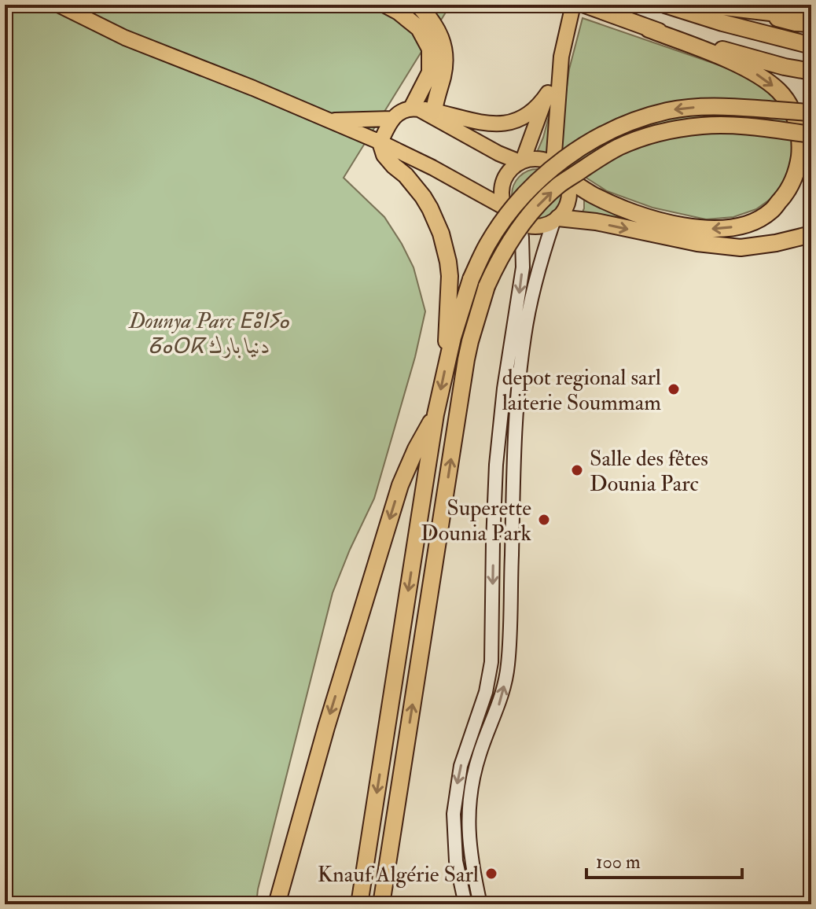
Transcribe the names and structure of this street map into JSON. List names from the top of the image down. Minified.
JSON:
{"parks":["Dounya Parc ⴹⵓⵏⵢⴰ ⵒⴰⵔⴽ دنيا بارك"],"places":["depot regional sarl laiterie Soummam","Salle des fêtes Dounia Parc","Superette Dounia Park","Knauf Algérie Sarl"],"scale_bar":"100 m"}
